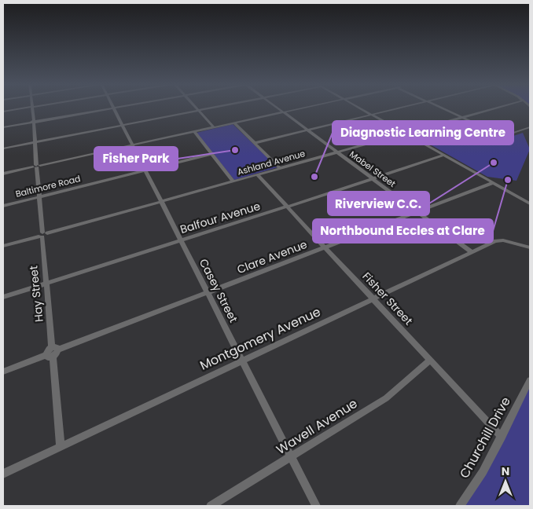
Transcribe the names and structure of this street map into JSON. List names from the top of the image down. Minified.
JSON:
{"streets":{"street":["Ashland Avenue","Mabel Street","Baltimore Road","Balfour Avenue","Clare Avenue","Casey Street","Hay Street","Fisher Street","Montgomery Avenue","Wavell Avenue","Churchill Drive"]},"crossings":[["Ashland Avenue","Mabel Street"],["Ashland Avenue","Casey Street"],["Ashland Avenue","Hay Street"],["Ashland Avenue","Fisher Street"],["Mabel Street","Balfour Avenue"],["Mabel Street","Clare Avenue"],["Mabel Street","Montgomery Avenue"],["Baltimore Road","Casey Street"],["Baltimore Road","Hay Street"],["Balfour Avenue","Casey Street"],["Balfour Avenue","Hay Street"],["Balfour Avenue","Fisher Street"],["Clare Avenue","Casey Street"],["Clare Avenue","Hay Street"],["Clare Avenue","Fisher Street"],["Casey Street","Montgomery Avenue"],["Casey Street","Wavell Avenue"],["Fisher Street","Montgomery Avenue"],["Fisher Street","Wavell Avenue"],["Fisher Street","Churchill Drive"]],"places":["Fisher Park","Riverview C.C.","Diagnostic Learning Centre","Northbound Eccles at Clare"],"north":"top"}
